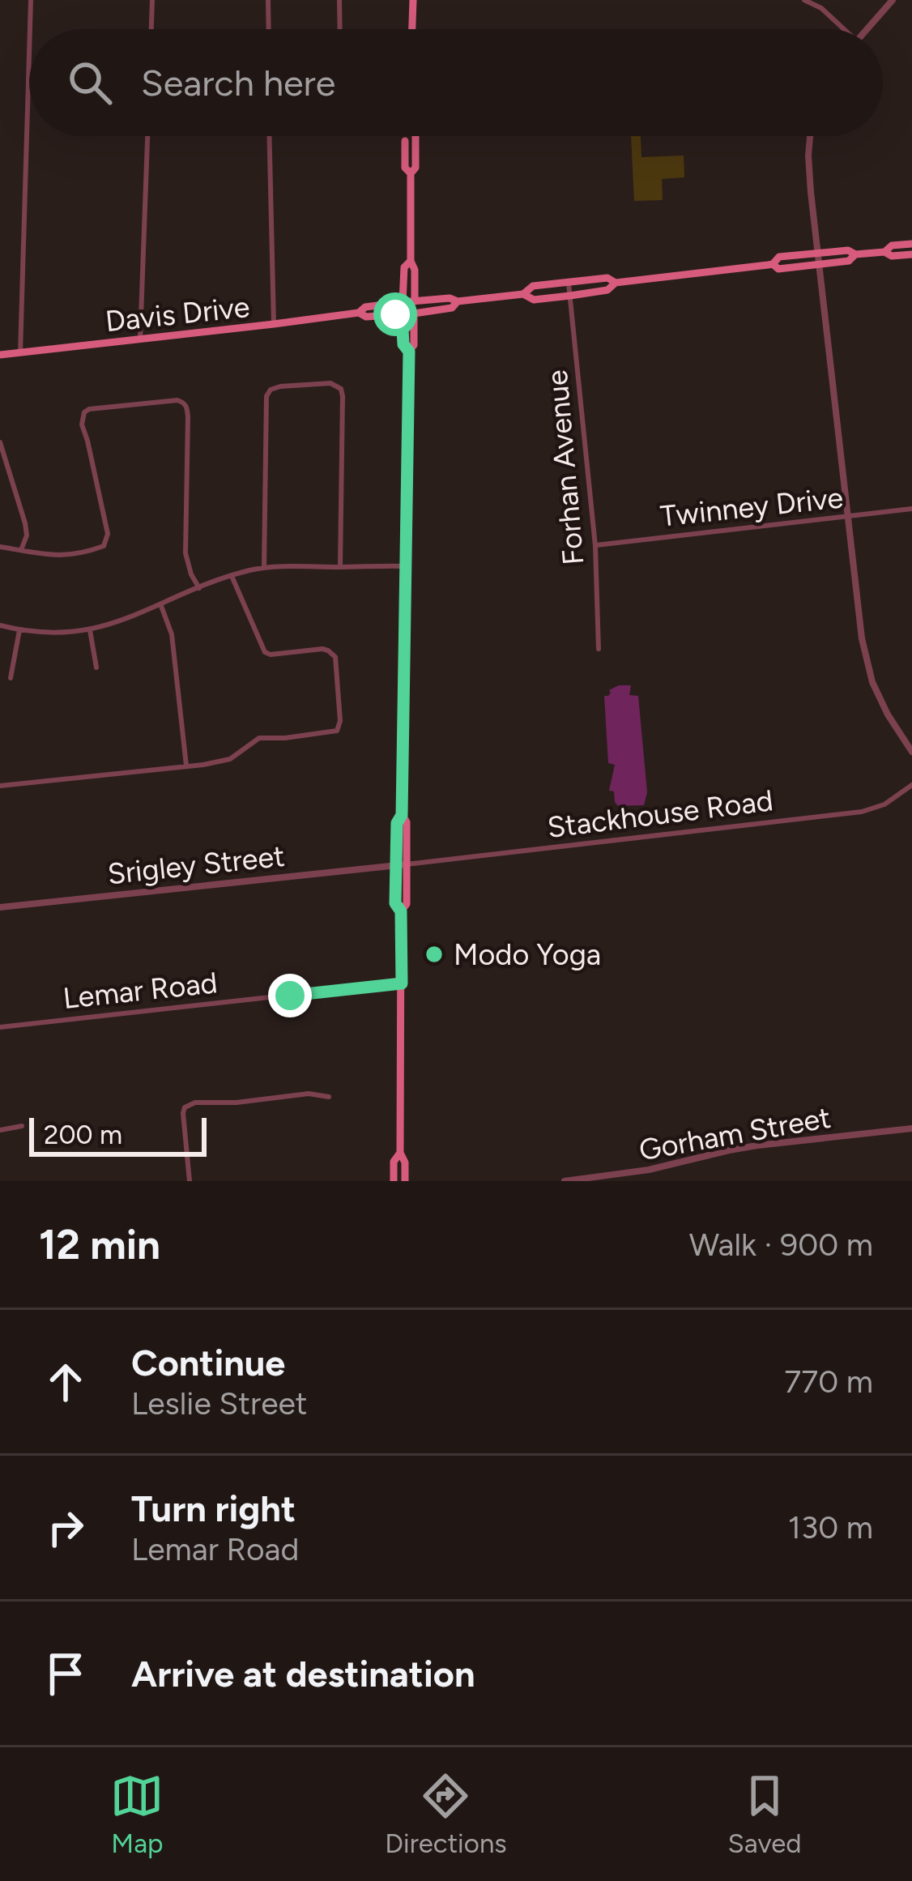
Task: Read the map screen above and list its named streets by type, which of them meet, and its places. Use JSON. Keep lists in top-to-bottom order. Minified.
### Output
{"streets":{"main road":["Davis Drive"],"street":["Forhan Avenue","Twinney Drive","Stackhouse Road","Srigley Street","Lemar Road","Gorham Street"]},"crossings":[["Davis Drive","Forhan Avenue"],["Forhan Avenue","Twinney Drive"],["Stackhouse Road","Srigley Street"]],"places":["Modo Yoga"],"scale_bar":"200 m","page":{"search":"Search here","scale":"200 m","heading":["12 min","Walk · 900 m"],"list":[["Continue","Leslie Street","770 m"],["Turn right","Lemar Road","130 m"],"Arrive at destination"],"nav":["Map","Directions","Saved"]}}
